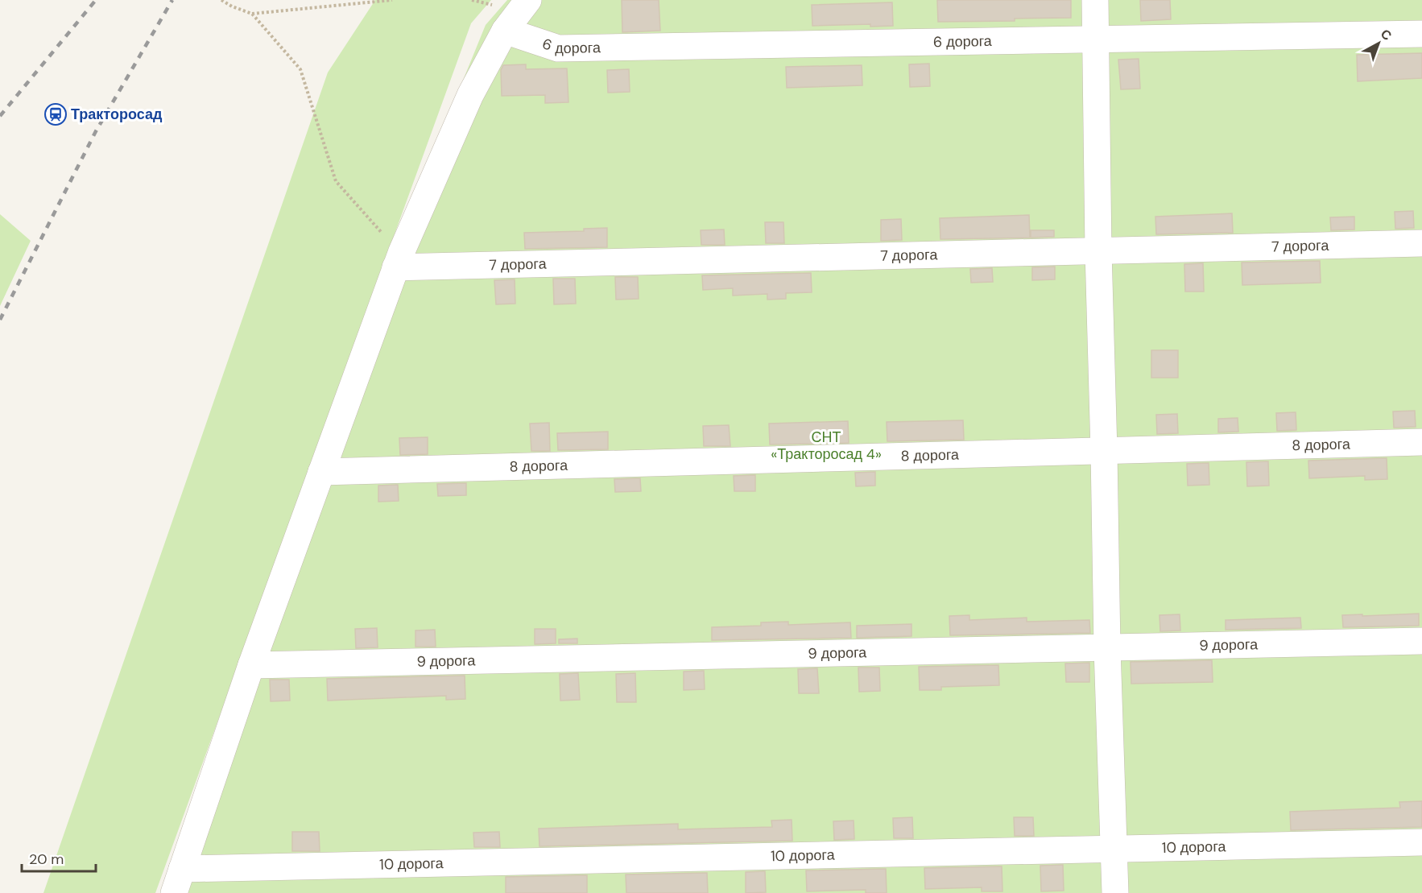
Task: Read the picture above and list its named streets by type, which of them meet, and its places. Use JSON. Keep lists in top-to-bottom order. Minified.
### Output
{"streets":{"street":["6 дорога","7 дорога","8 дорога","9 дорога","10 дорога"]},"parks":["СНТ «Тракторосад 4»"],"places":{"station":["Тракторосад"]},"scale_bar":"20 m","north":"top right"}
